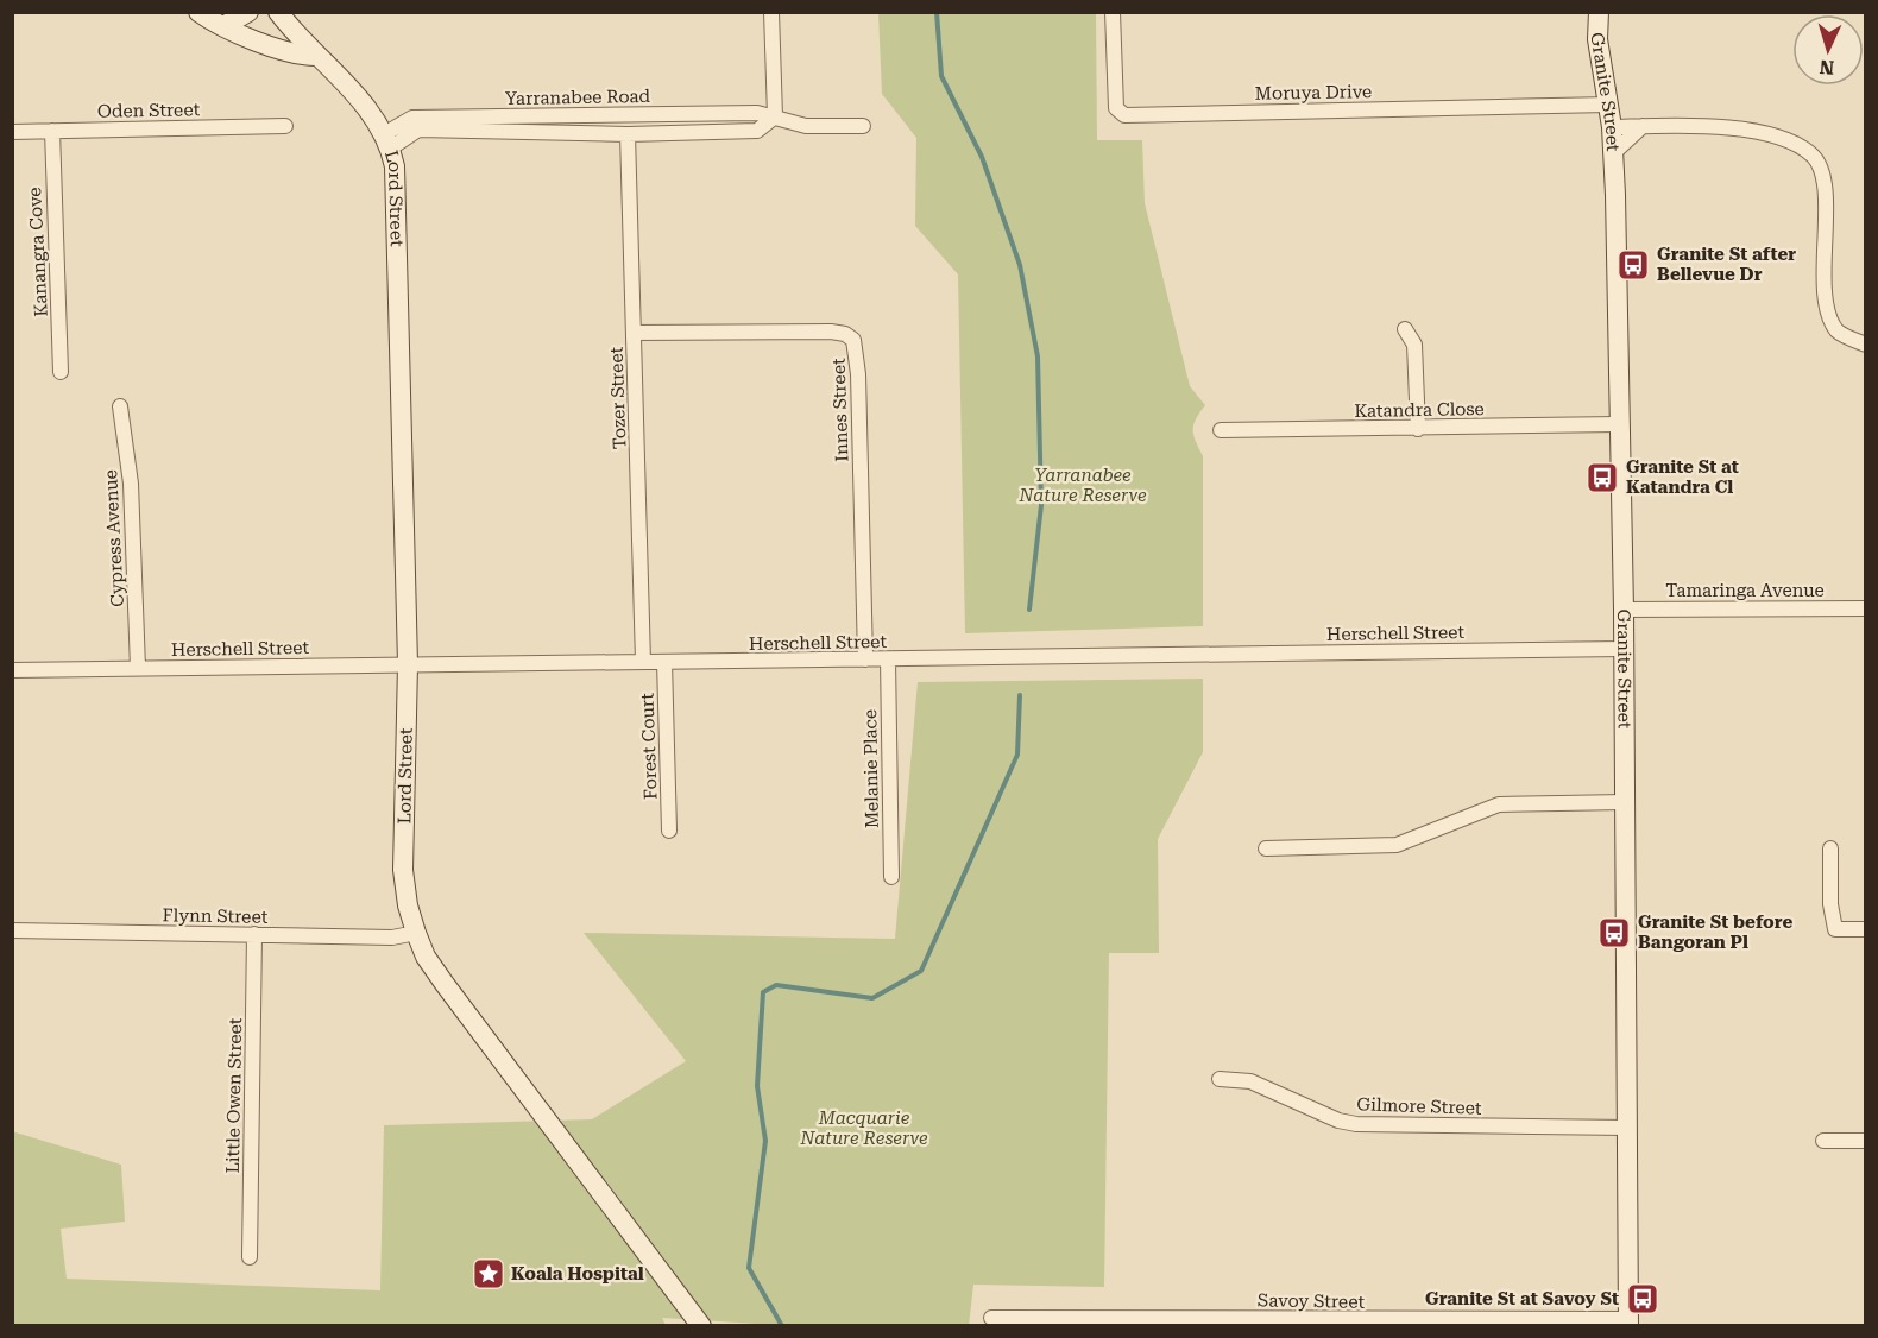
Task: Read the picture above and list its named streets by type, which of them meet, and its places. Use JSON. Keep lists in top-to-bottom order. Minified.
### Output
{"streets":{"street":["Granite Street","Moruya Drive","Yarranabee Road","Oden Street","Lord Street","Kanangra Cove","Tozer Street","Innes Street","Katandra Close","Cypress Avenue","Tamaringa Avenue","Herschell Street","Forest Court","Melanie Place","Flynn Street","Little Owen Street","Gilmore Street","Savoy Street"]},"crossings":[["Granite Street","Moruya Drive"],["Granite Street","Katandra Close"],["Granite Street","Tamaringa Avenue"],["Granite Street","Herschell Street"],["Granite Street","Gilmore Street"],["Granite Street","Savoy Street"],["Yarranabee Road","Lord Street"],["Yarranabee Road","Tozer Street"],["Oden Street","Kanangra Cove"],["Lord Street","Herschell Street"],["Lord Street","Flynn Street"],["Tozer Street","Innes Street"],["Tozer Street","Herschell Street"],["Innes Street","Herschell Street"],["Cypress Avenue","Herschell Street"],["Herschell Street","Forest Court"],["Herschell Street","Melanie Place"],["Flynn Street","Little Owen Street"]],"parks":["Yarranabee Nature Reserve","Macquarie Nature Reserve"],"places":{"bus stop":["Granite St after Bellevue Dr","Granite St at Katandra Cl","Granite St before Bangoran Pl","Granite St at Savoy St"],"place":["Koala Hospital"]},"north":"bottom"}
